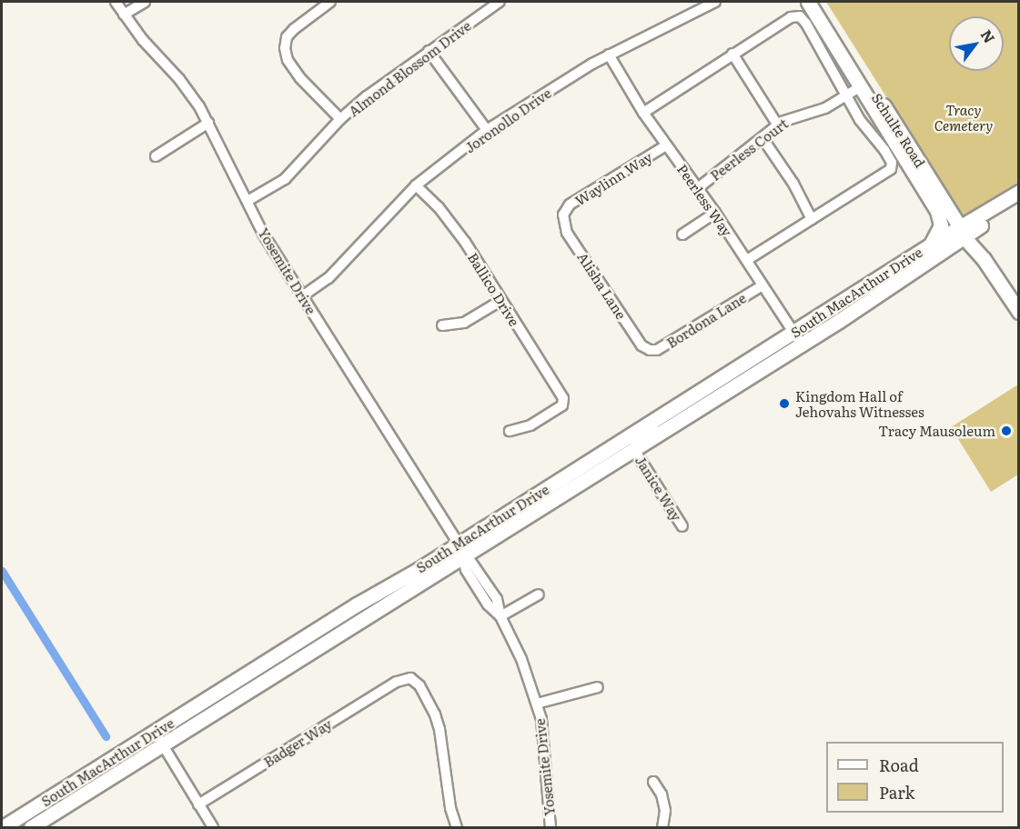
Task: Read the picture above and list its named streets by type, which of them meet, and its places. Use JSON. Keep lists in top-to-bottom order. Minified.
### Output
{"streets":{"main road":["Schulte Road","South MacArthur Drive"],"street":["Almond Blossom Drive","Joronollo Drive","Peerless Court","Waylinn Way","Peerless Way","Yosemite Drive","Alisha Lane","Ballico Drive","Bordona Lane","Janice Way","Badger Way"]},"crossings":[["Almond Blossom Drive","Yosemite Drive"],["Joronollo Drive","Peerless Way"],["Joronollo Drive","Yosemite Drive"],["Joronollo Drive","Ballico Drive"],["Schulte Road","South MacArthur Drive"],["Peerless Court","Peerless Way"],["Waylinn Way","Peerless Way"],["Waylinn Way","Alisha Lane"],["Peerless Way","South MacArthur Drive"],["Peerless Way","Bordona Lane"],["Yosemite Drive","South MacArthur Drive"],["Alisha Lane","Bordona Lane"],["South MacArthur Drive","Janice Way"]],"parks":["Tracy Cemetery"],"places":["Kingdom Hall of Jehovahs Witnesses","Tracy Mausoleum"],"legend":["Road","Park"],"north":"top right"}
